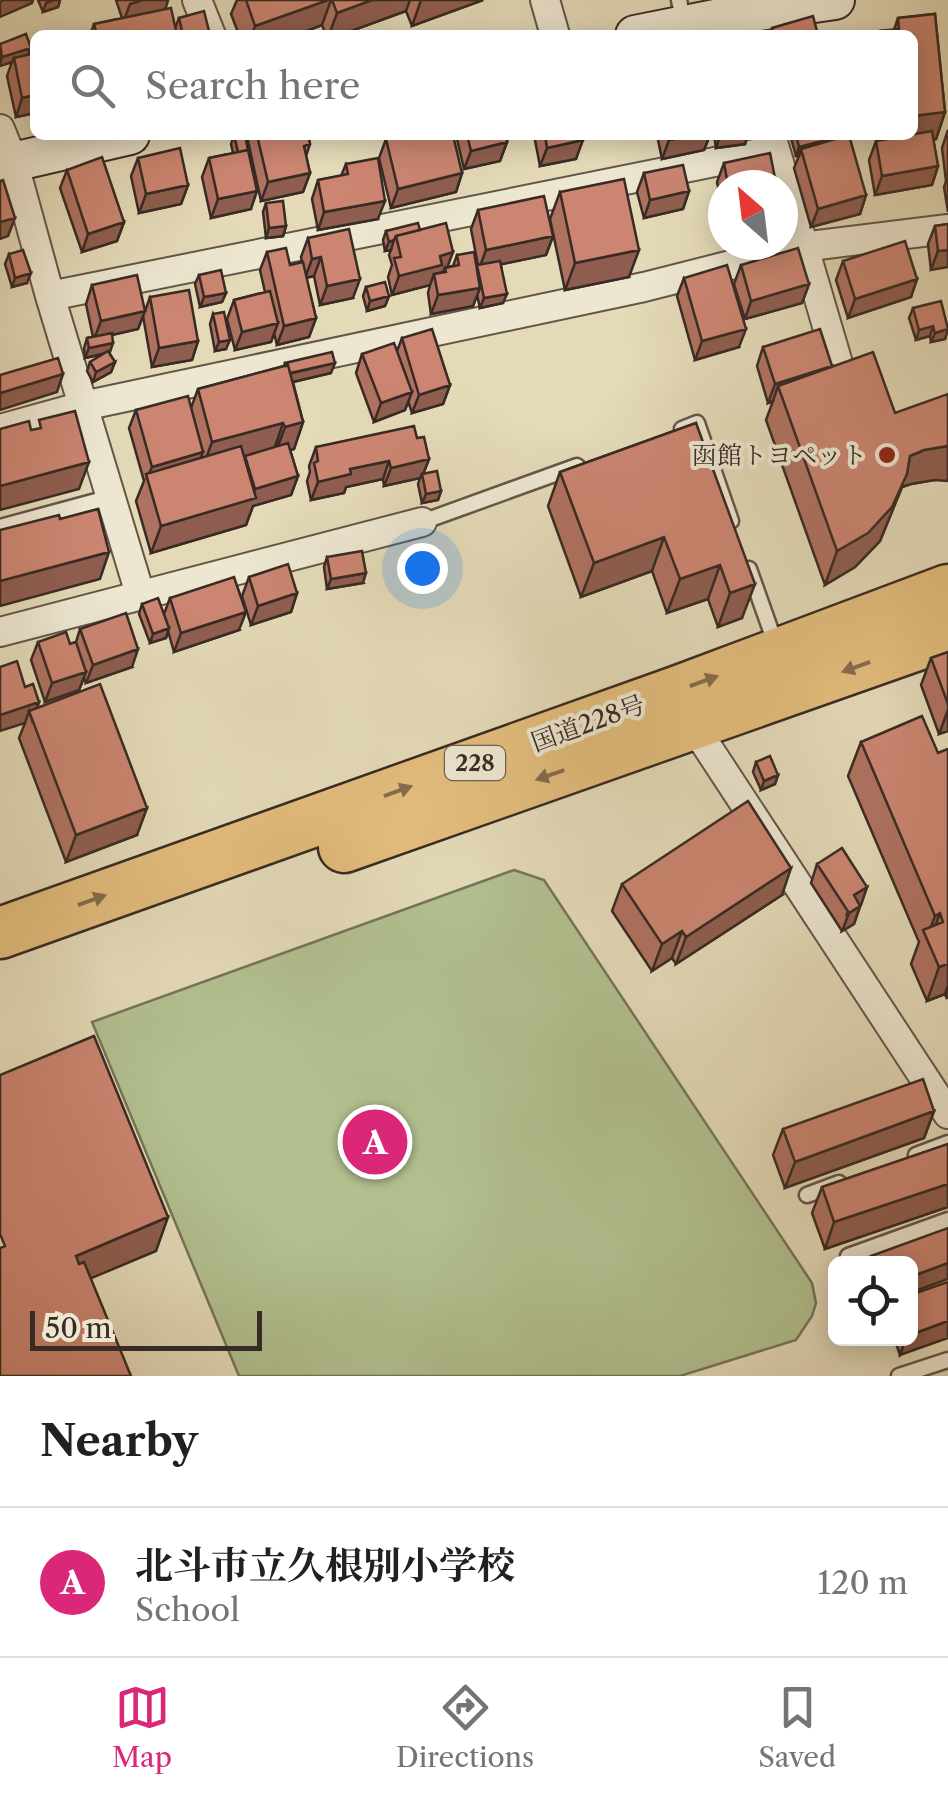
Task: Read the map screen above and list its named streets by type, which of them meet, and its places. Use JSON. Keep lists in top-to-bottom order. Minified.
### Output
{"streets":{"highway":["国道228号","228"]},"places":["函館トヨペット"],"scale_bar":"50 m","north":"top left","page":{"search":"Search here","pins":"A","scale":"50 m","heading":"Nearby","list":[{"mark":"A","name":"北斗市立久根別小学校","note":"School","value":"120 m"}],"nav":["Map","Directions","Saved"]}}
